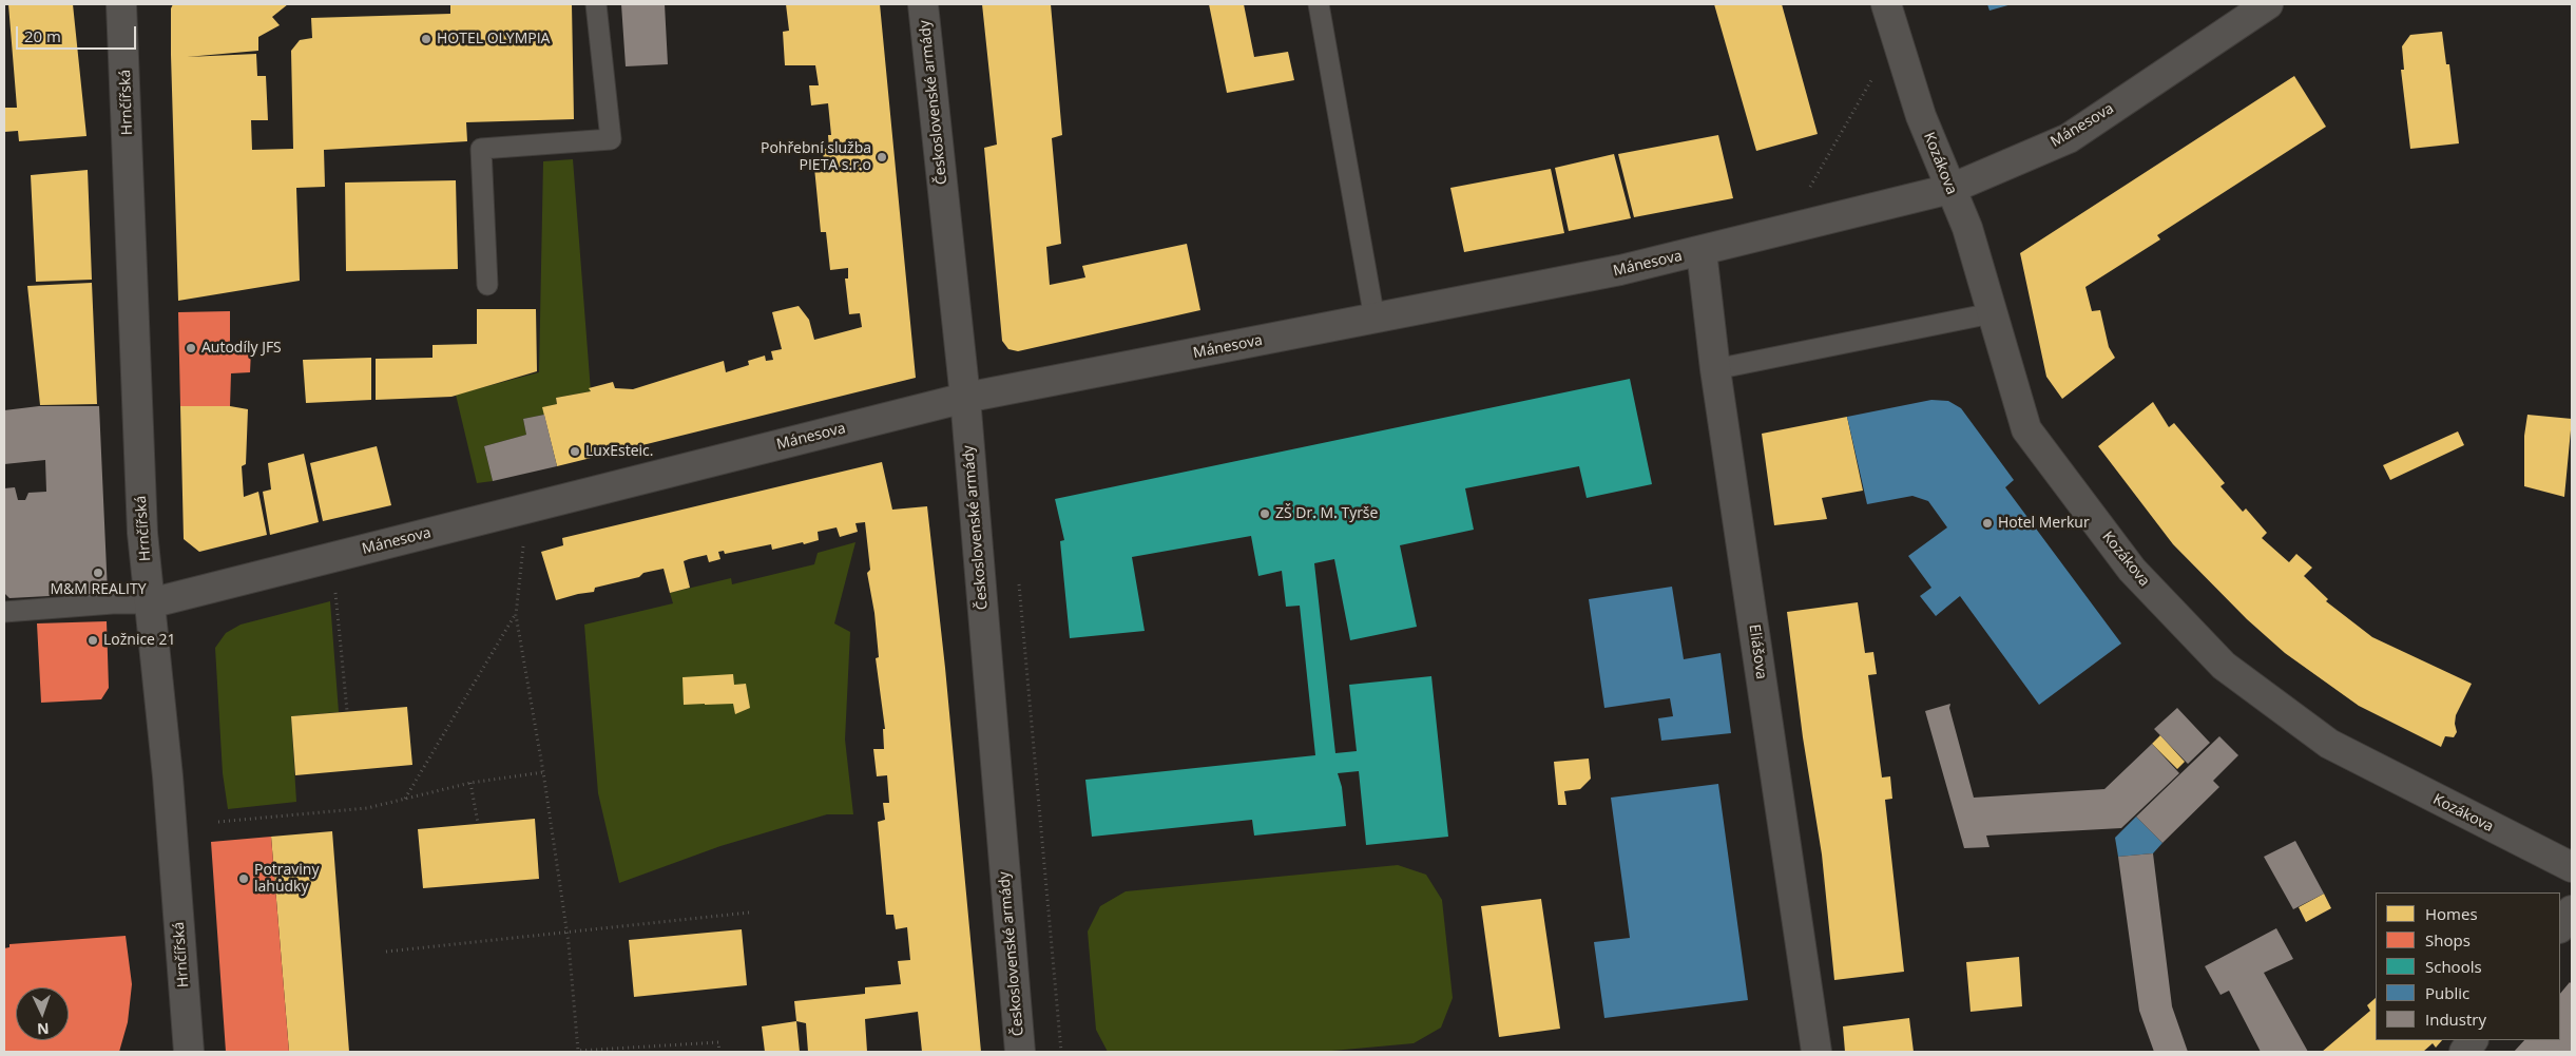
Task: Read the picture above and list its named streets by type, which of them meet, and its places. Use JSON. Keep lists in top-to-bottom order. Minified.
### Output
{"streets":{"street":["Hrnčířská","Československé armády","Mánesova","Kozákova","Eliášova"]},"crossings":[["Hrnčířská","Mánesova"],["Československé armády","Mánesova"],["Mánesova","Kozákova"],["Mánesova","Eliášova"]],"places":["HOTEL OLYMPIA","Pohřební služba PIETA s.r.o","Autodíly JFS","LuxEsteic.","ZŠ Dr. M. Tyrše","Hotel Merkur","M&M REALITY","Ložnice 21","Potraviny lahůdky"],"legend":["Homes","Shops","Schools","Public","Industry"],"scale_bar":"20 m","north":"bottom"}
